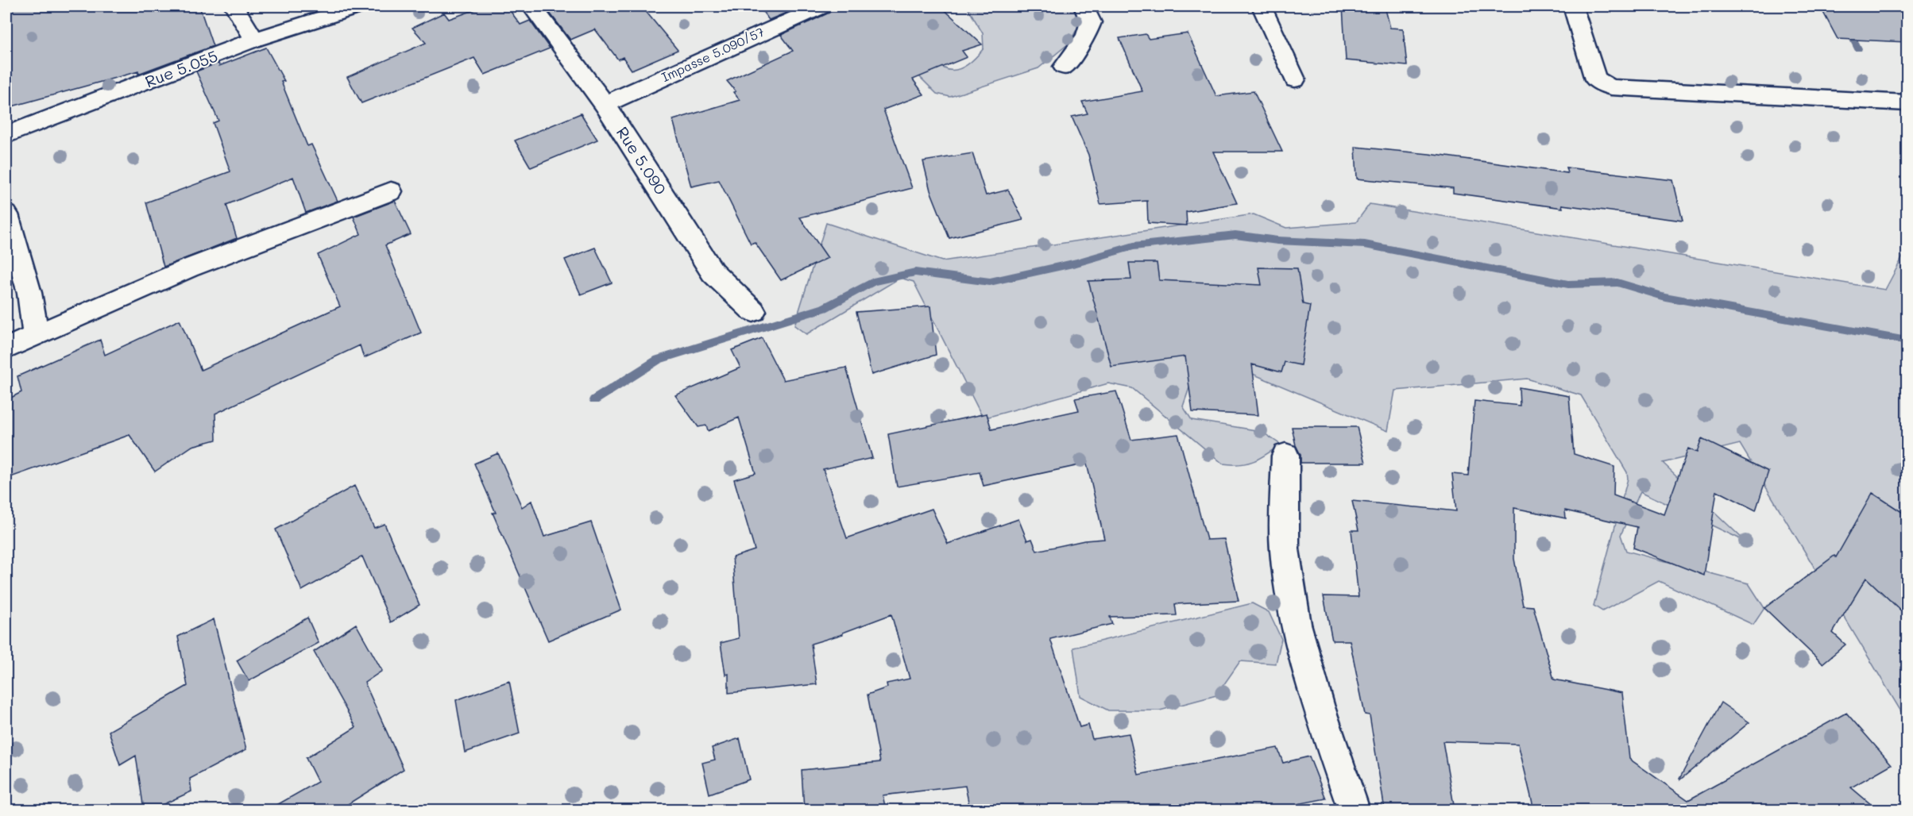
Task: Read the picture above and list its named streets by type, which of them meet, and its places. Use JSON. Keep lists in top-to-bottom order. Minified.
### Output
{"streets":{"street":["Impasse 5.090/57","Rue 5.055","Rue 5.090"]},"crossings":[["Impasse 5.090/57","Rue 5.090"]]}
